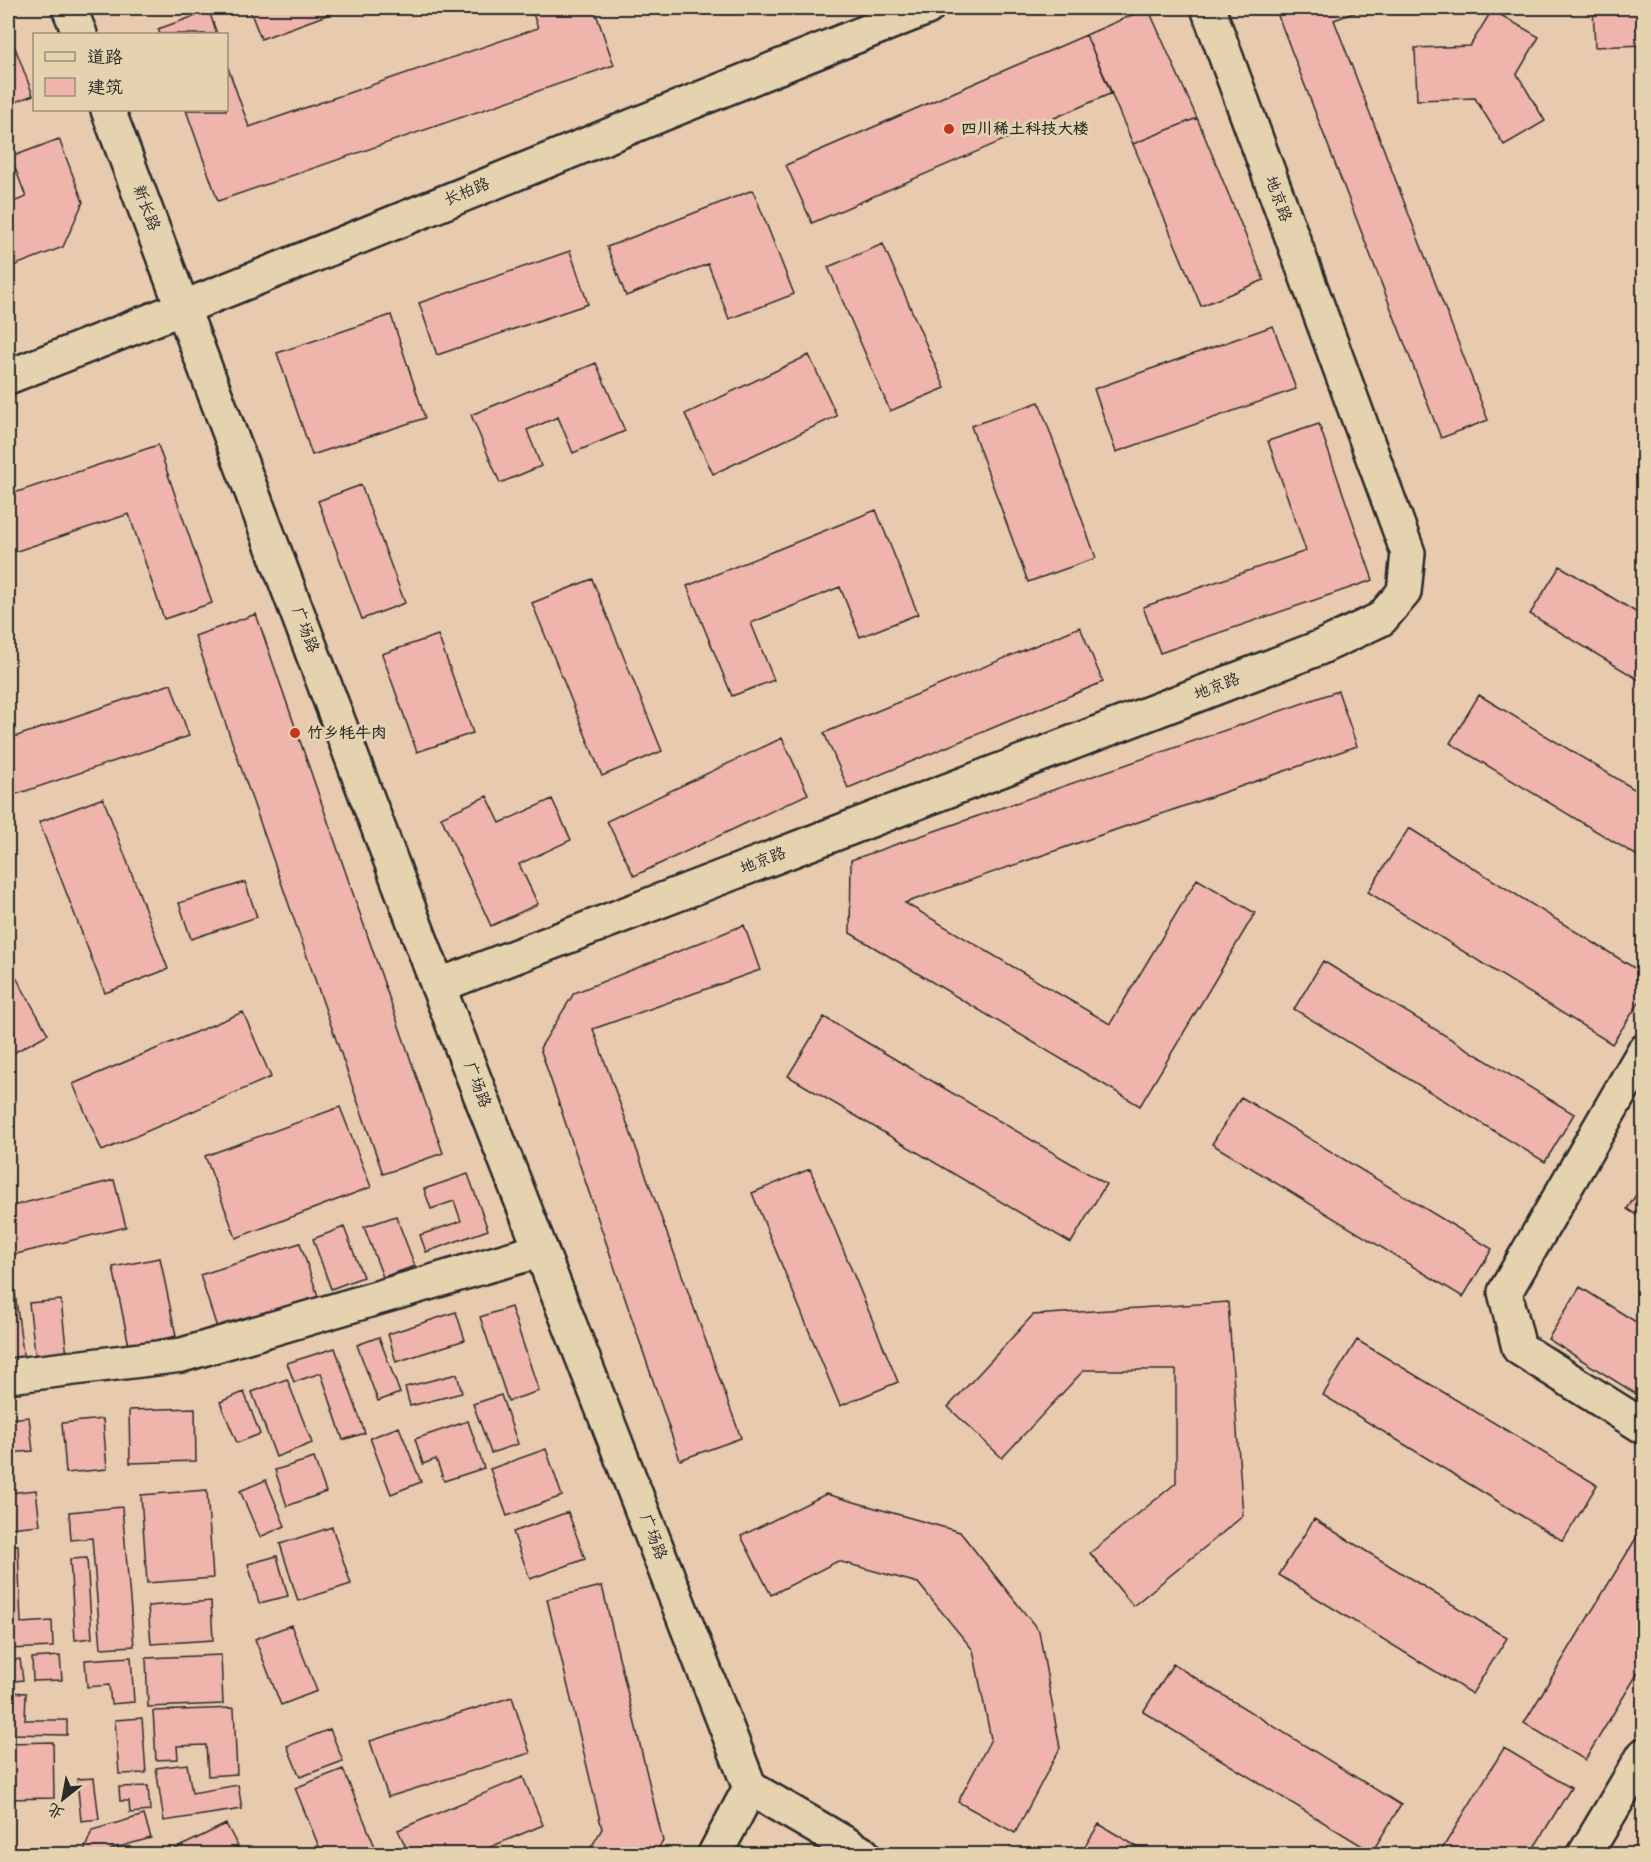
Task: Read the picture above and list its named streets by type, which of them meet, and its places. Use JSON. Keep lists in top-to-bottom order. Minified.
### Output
{"streets":{"street":["长柏路","地京路","新长路","广场路"]},"crossings":[["长柏路","新长路"],["长柏路","广场路"],["地京路","广场路"],["新长路","广场路"]],"places":["四川稀土科技大楼","竹乡牦牛肉"],"legend":["道路","建筑"],"north":"bottom left"}
